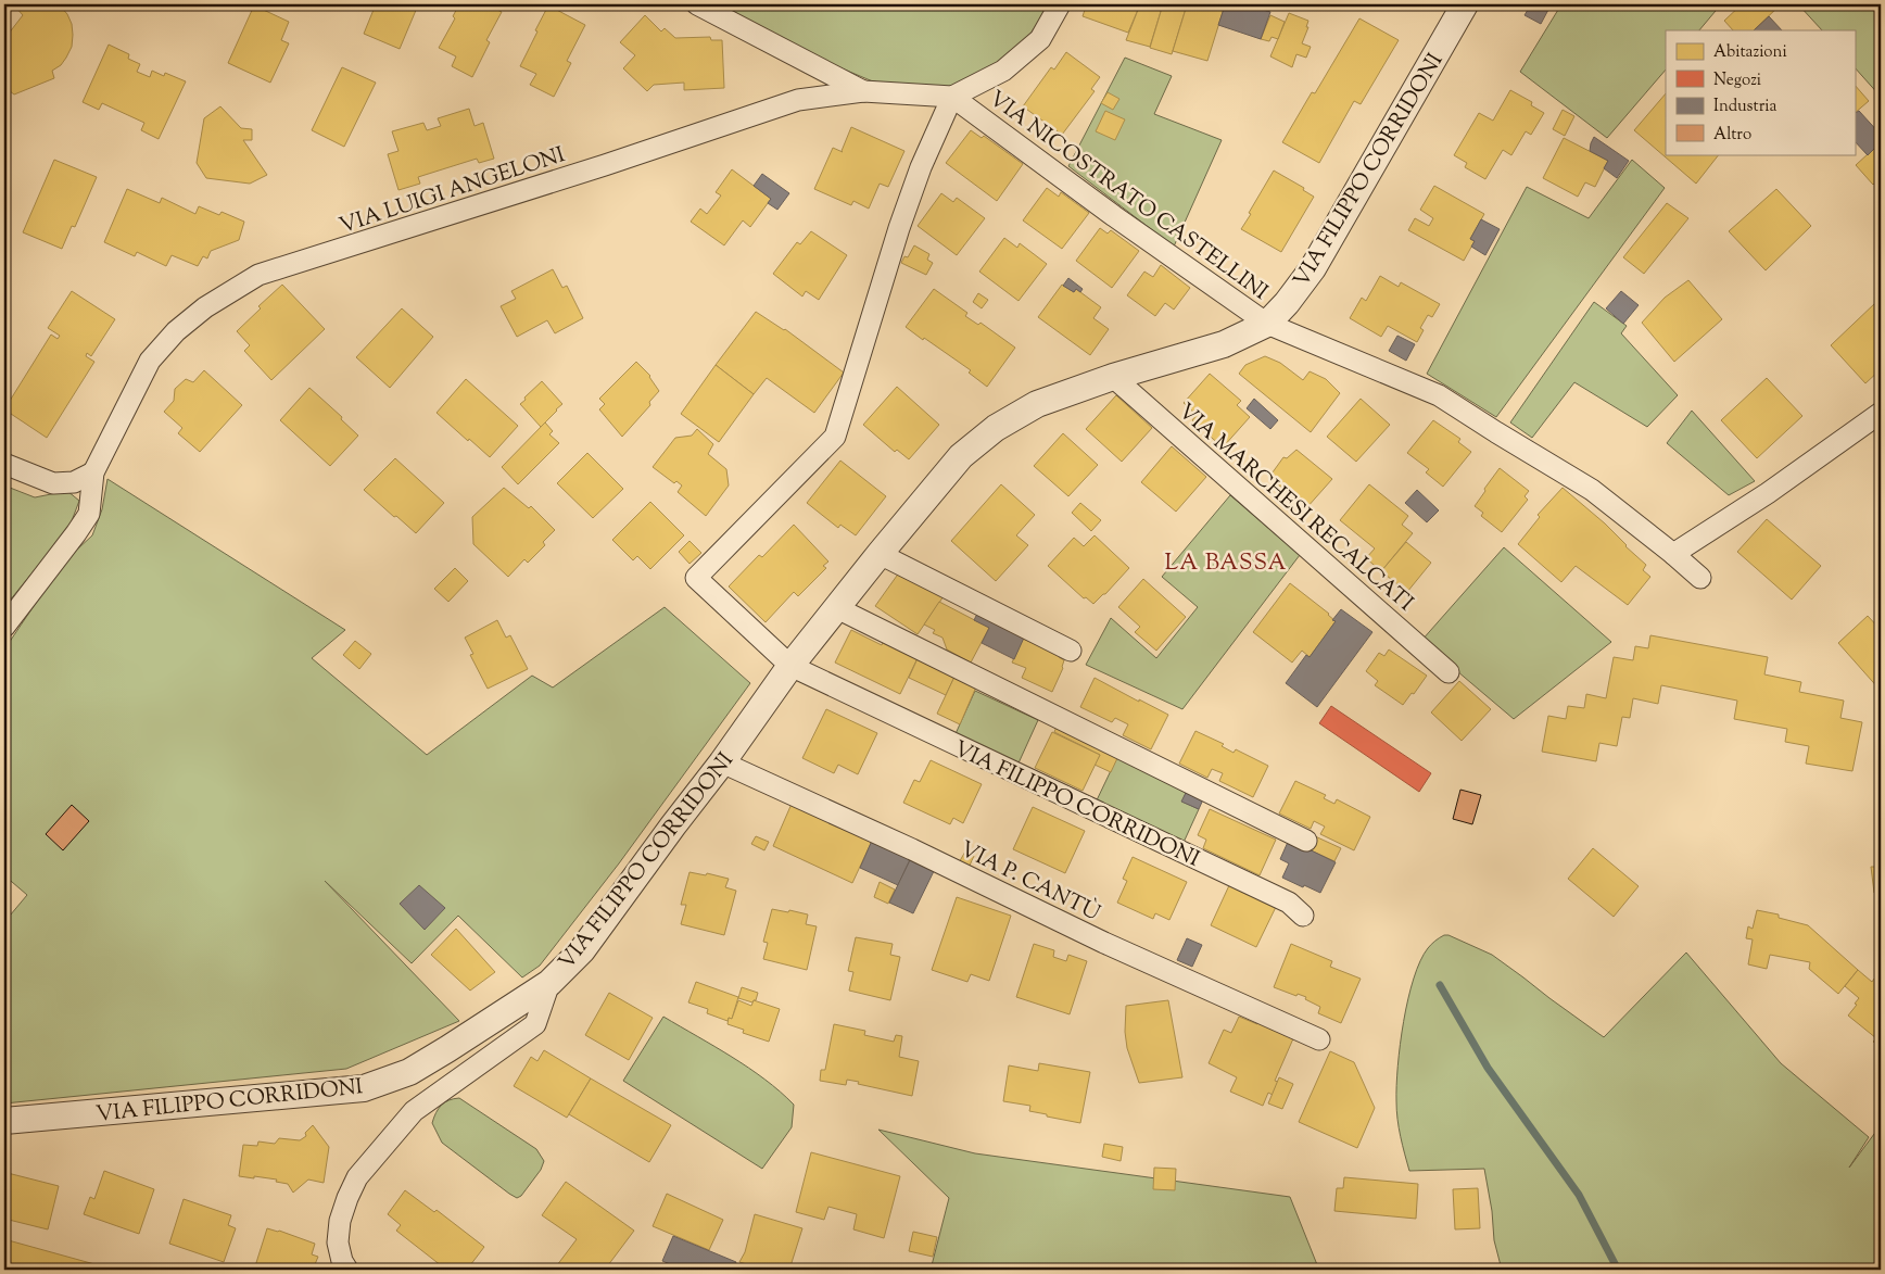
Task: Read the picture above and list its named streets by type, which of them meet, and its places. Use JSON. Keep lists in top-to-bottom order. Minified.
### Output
{"streets":{"street":["VIA FILIPPO CORRIDONI","VIA LUIGI ANGELONI","VIA NICOSTRATO CASTELLINI","VIA MARCHESI RECALCATI","VIA P. CANTÙ"]},"crossings":[["VIA FILIPPO CORRIDONI","VIA NICOSTRATO CASTELLINI"],["VIA FILIPPO CORRIDONI","VIA MARCHESI RECALCATI"],["VIA FILIPPO CORRIDONI","VIA P. CANTÙ"],["VIA LUIGI ANGELONI","VIA NICOSTRATO CASTELLINI"]],"districts":["LA BASSA"],"legend":["Abitazioni","Negozi","Industria","Altro"]}
